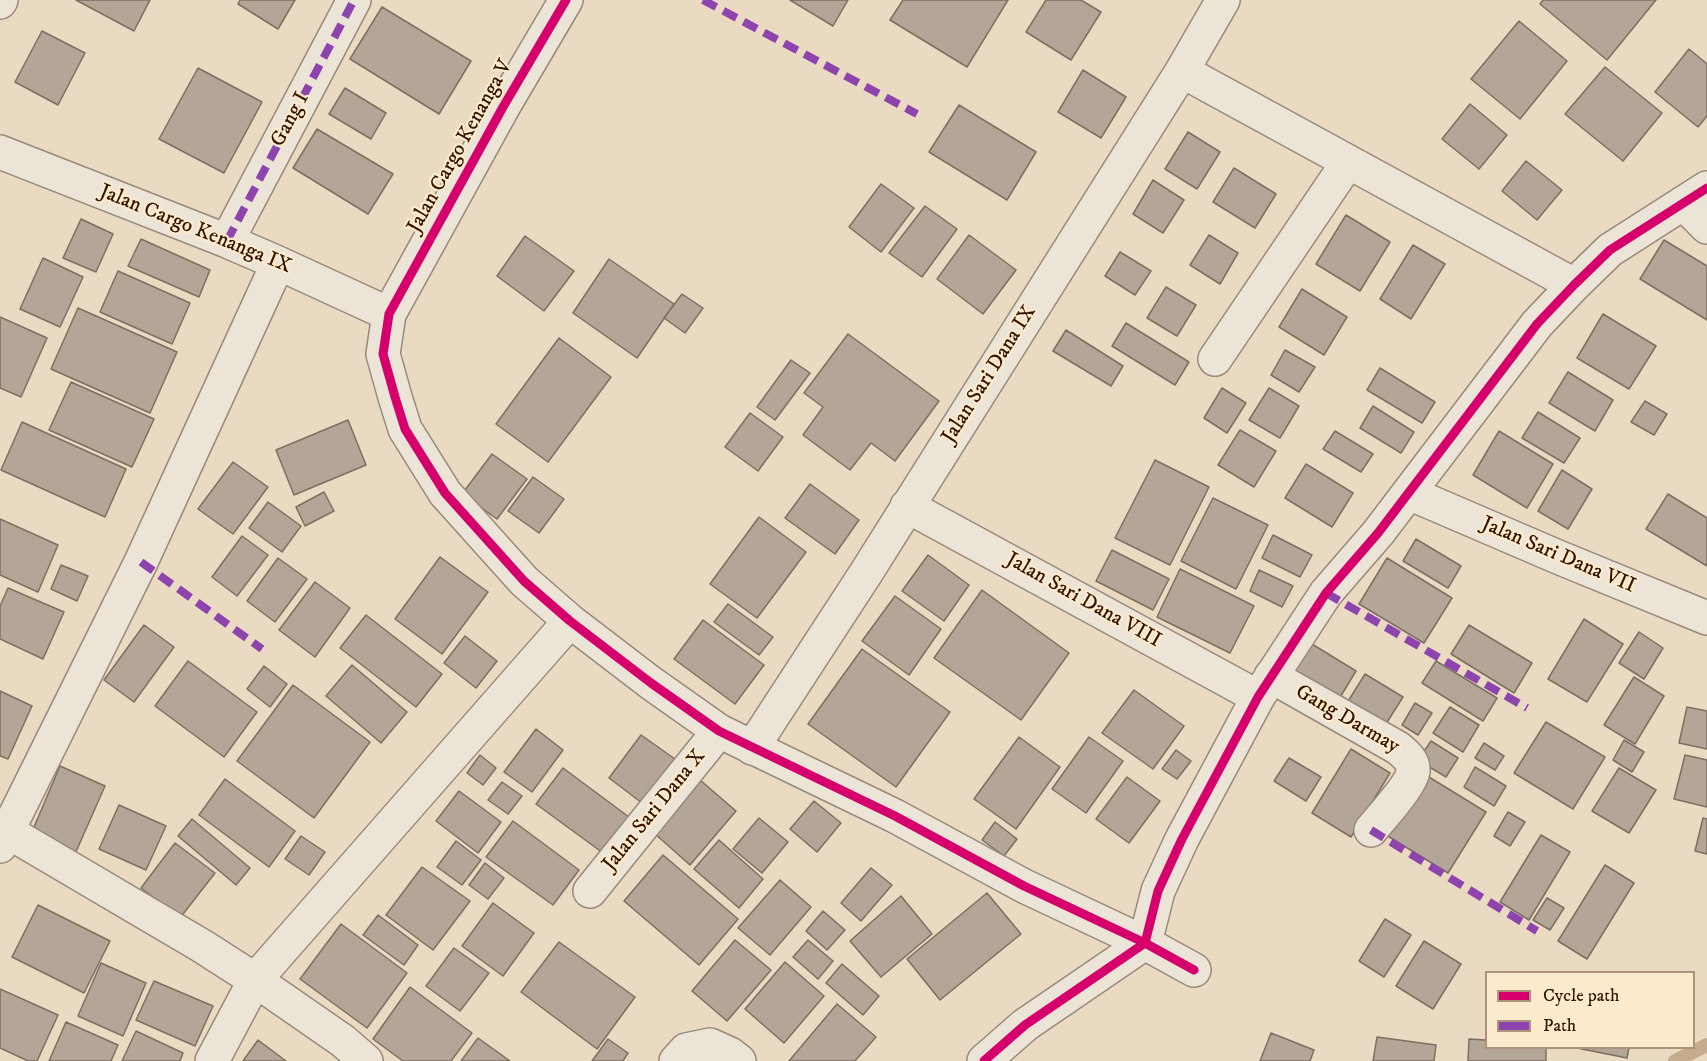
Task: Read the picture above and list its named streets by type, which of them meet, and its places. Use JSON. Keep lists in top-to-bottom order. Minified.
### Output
{"streets":{"street":["Gang I","Jalan Cargo Kenanga V","Jalan Cargo Kenanga IX","Jalan Sari Dana IX","Jalan Sari Dana VII","Jalan Sari Dana VIII","Gang Darmay","Jalan Sari Dana X"]},"crossings":[["Gang I","Jalan Cargo Kenanga IX"],["Jalan Cargo Kenanga V","Jalan Cargo Kenanga IX"],["Jalan Sari Dana IX","Jalan Sari Dana VIII"],["Jalan Sari Dana VIII","Gang Darmay"]],"legend":["Cycle path","Path"]}
